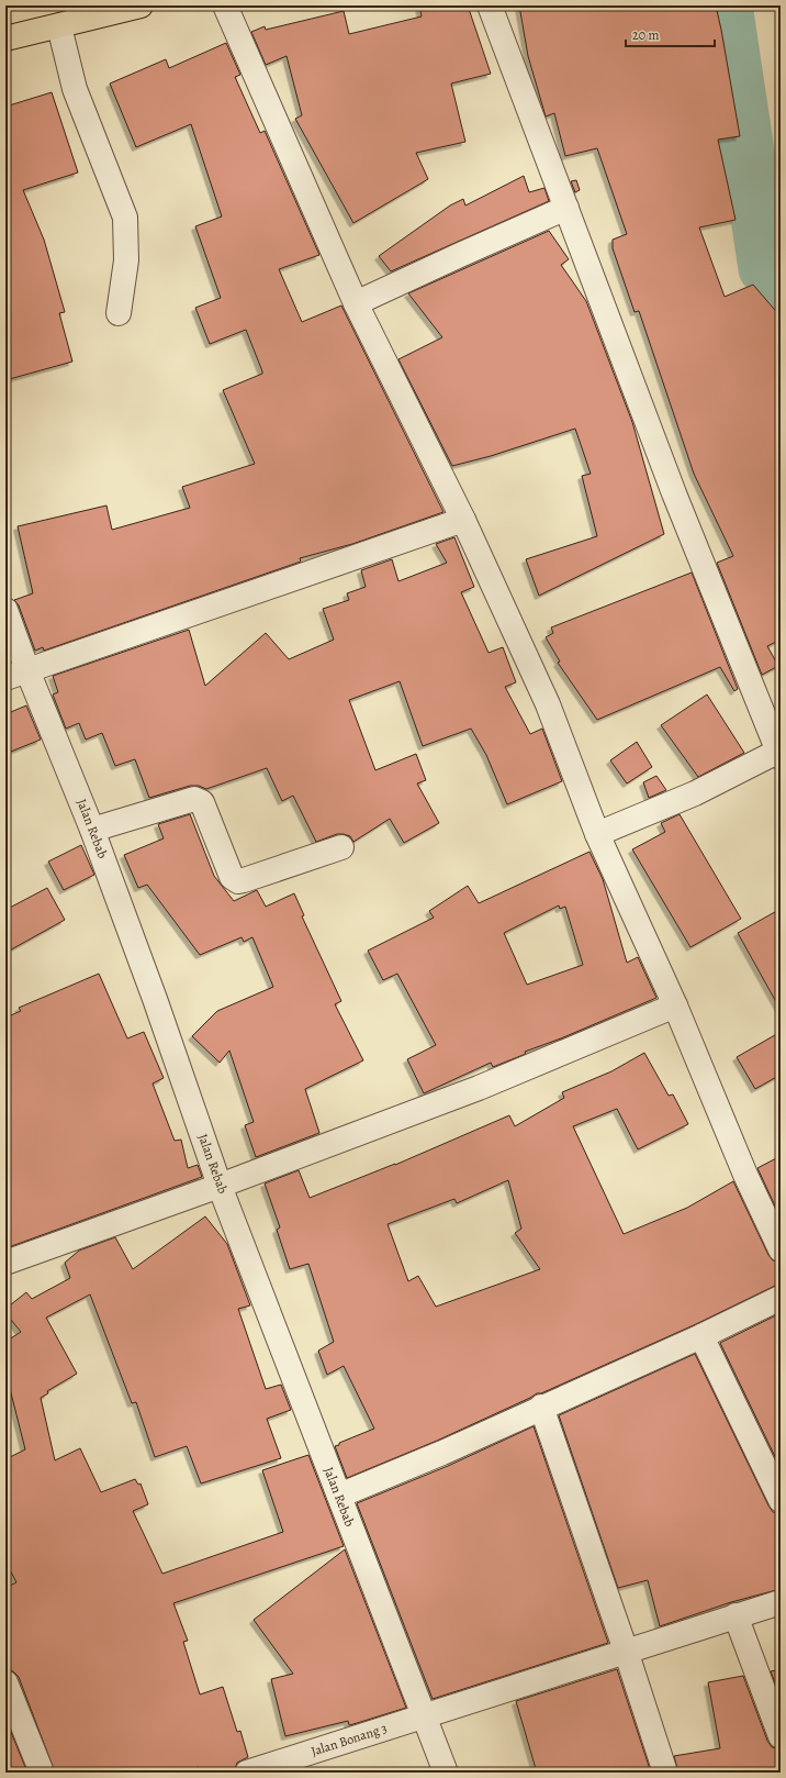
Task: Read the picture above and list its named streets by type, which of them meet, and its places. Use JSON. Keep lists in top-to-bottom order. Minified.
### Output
{"streets":{"street":["Jalan Rebab","Jalan Bonang 3"]},"crossings":[["Jalan Rebab","Jalan Bonang 3"]],"scale_bar":"20 m"}
